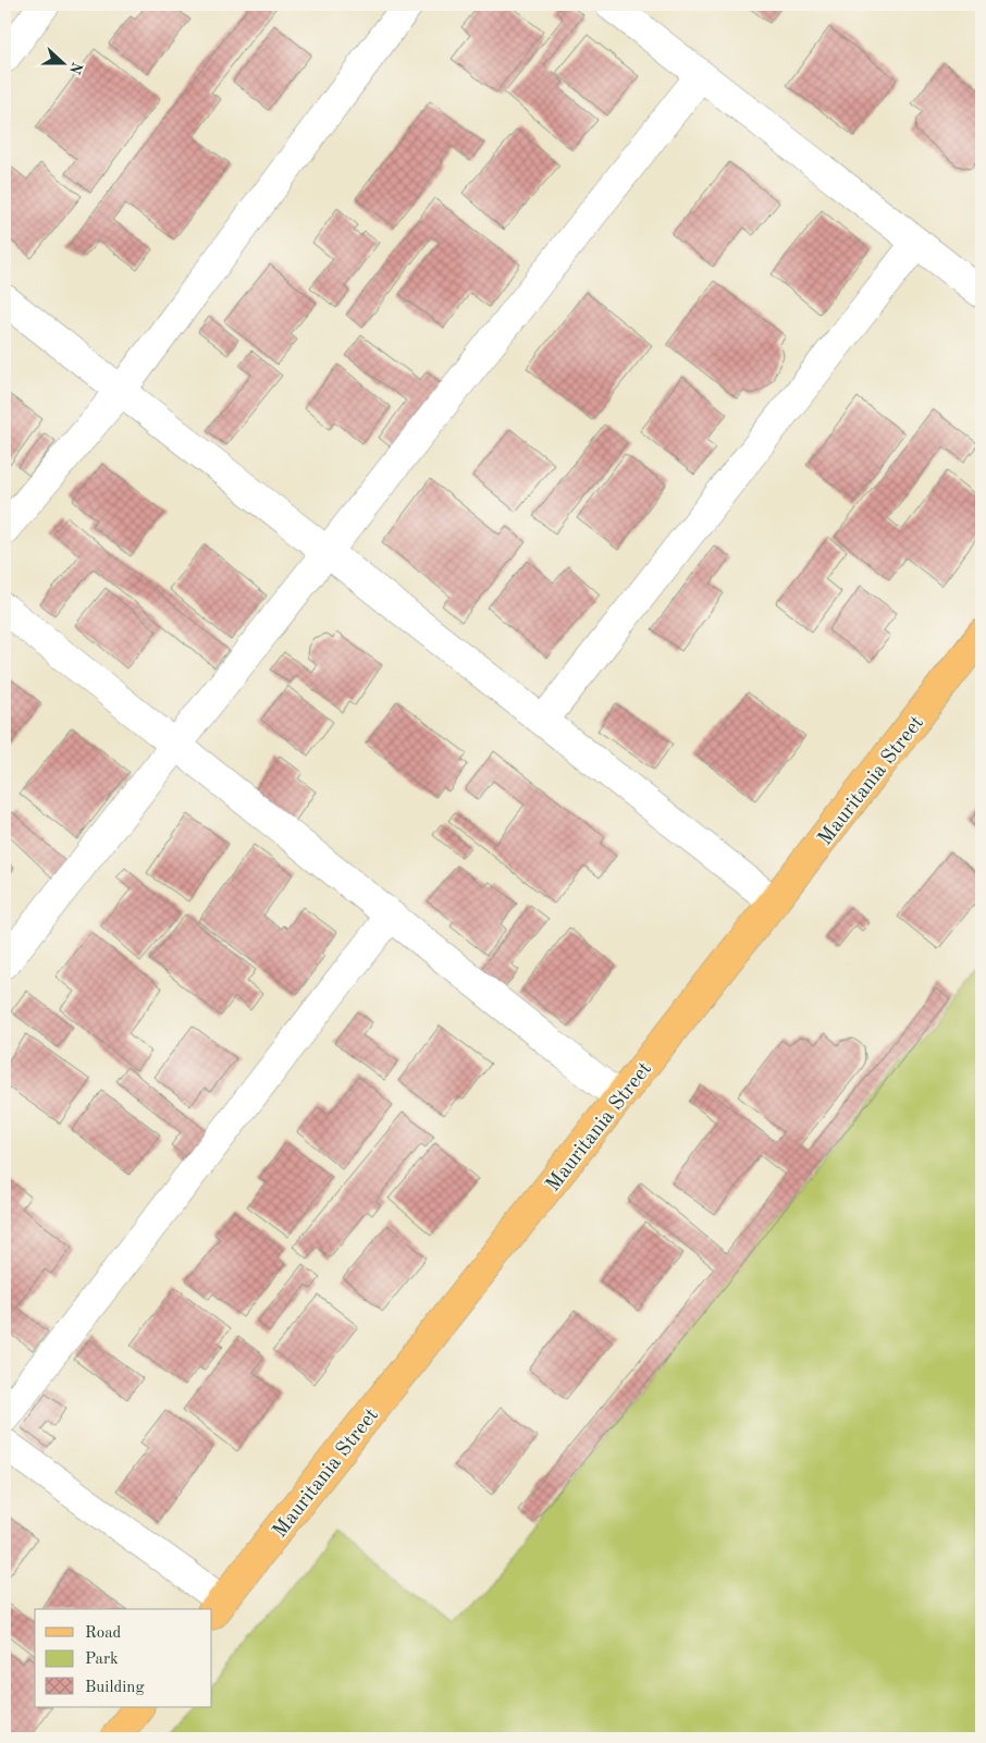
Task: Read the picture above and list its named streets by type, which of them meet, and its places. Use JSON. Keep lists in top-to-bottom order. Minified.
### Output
{"streets":{"main road":["Mauritania Street"]},"legend":["Road","Park","Building"],"north":"right"}
